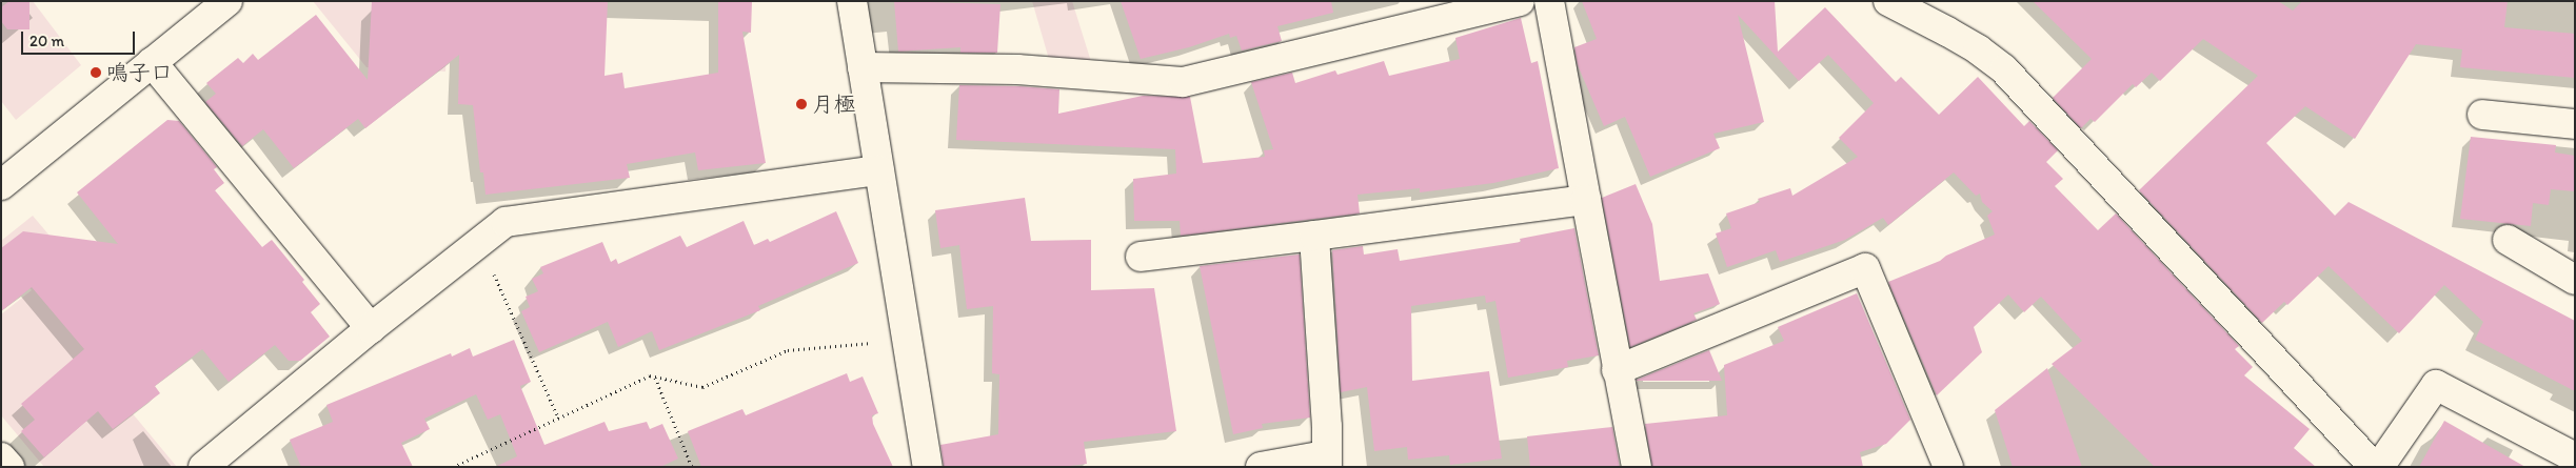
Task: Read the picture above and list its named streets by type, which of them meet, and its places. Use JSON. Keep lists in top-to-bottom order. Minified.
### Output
{"places":["鳴子口","月極"],"scale_bar":"20 m"}
